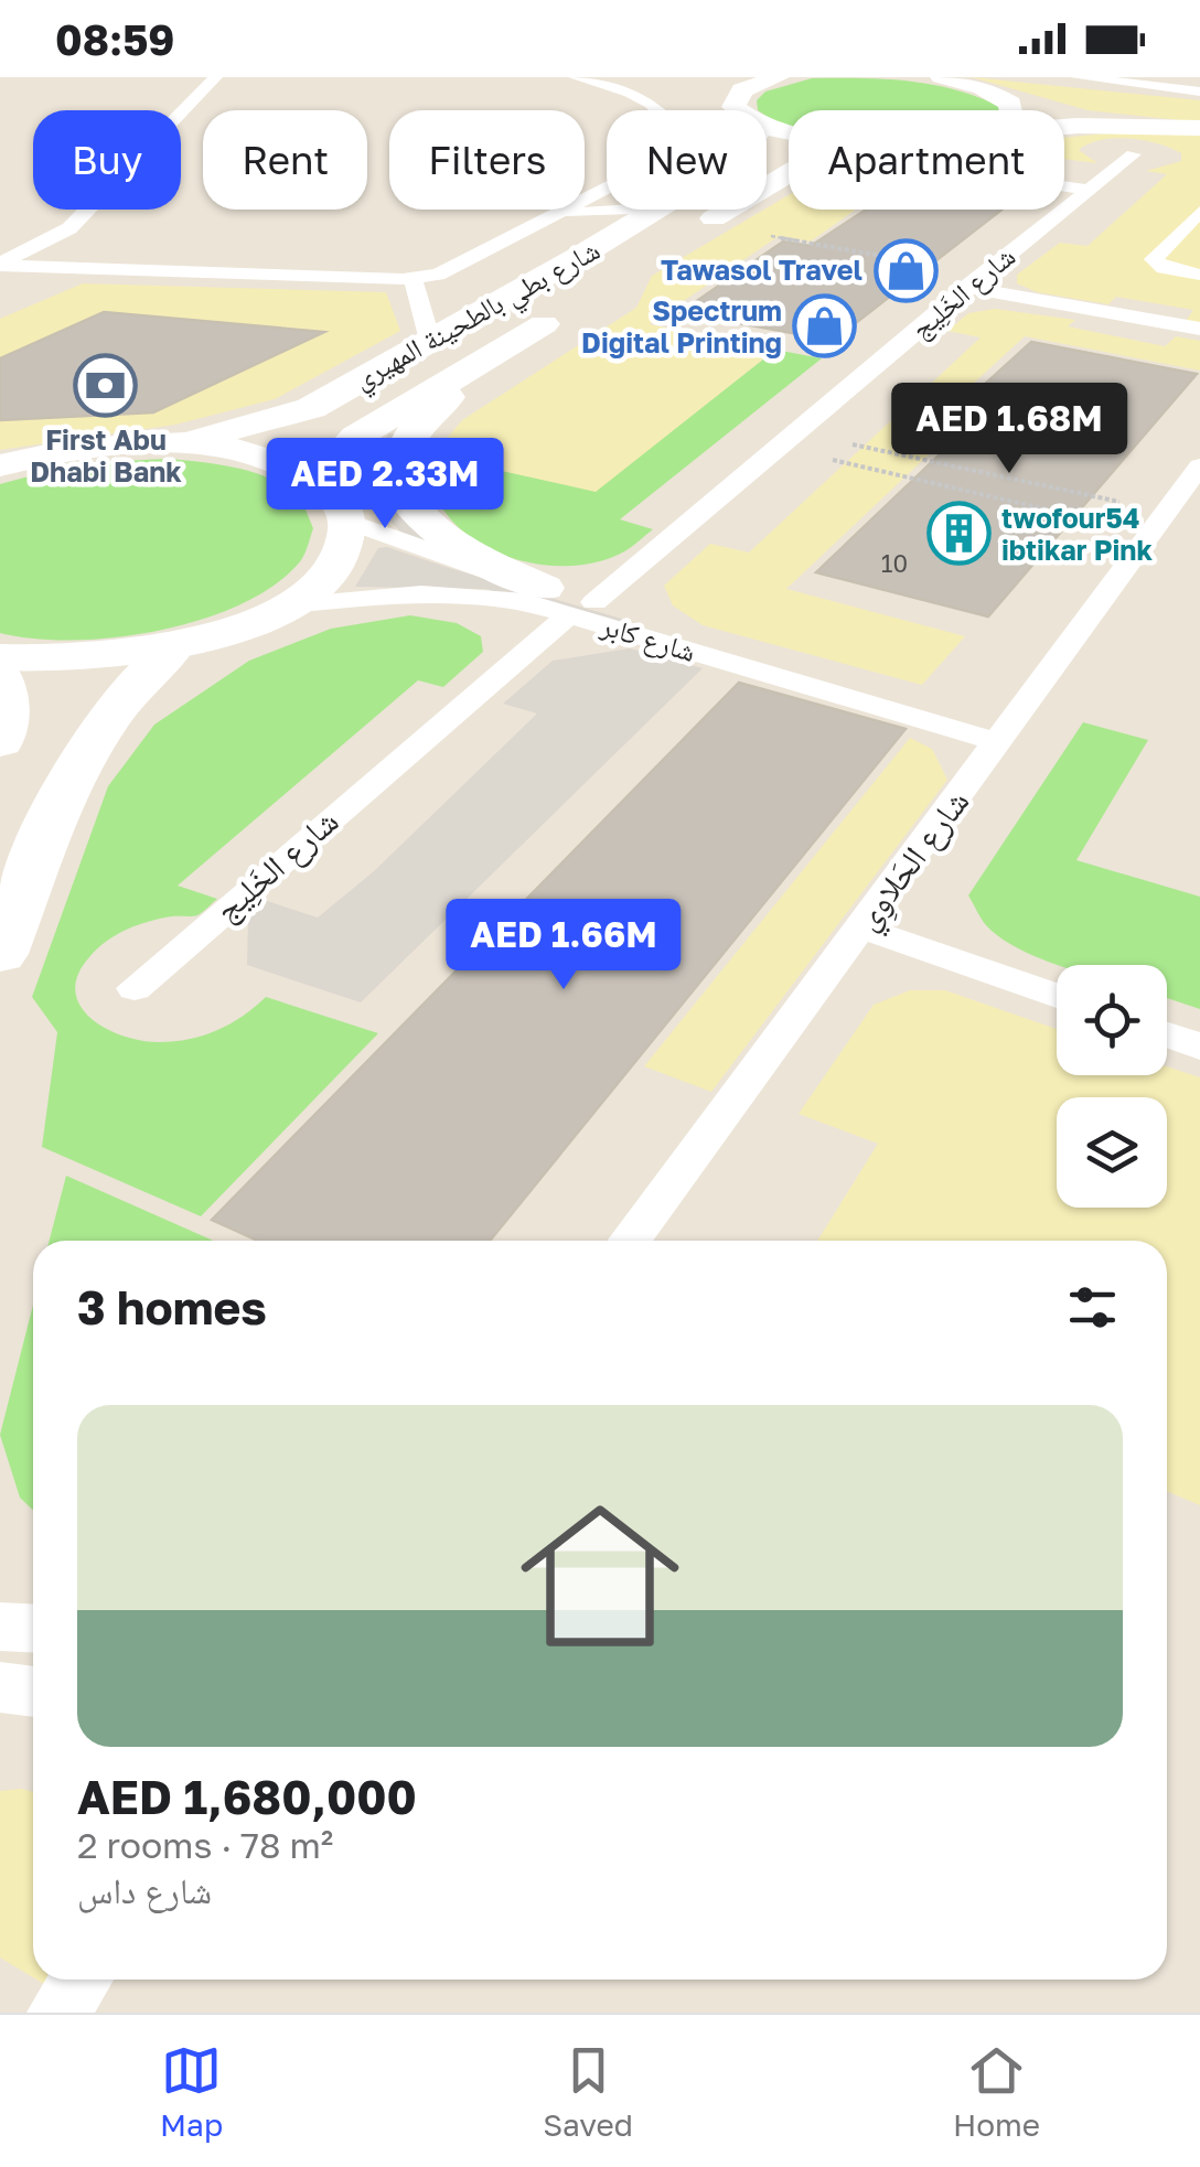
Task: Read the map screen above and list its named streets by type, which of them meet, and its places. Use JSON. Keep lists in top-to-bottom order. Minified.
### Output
{"streets":{"street":["شارع بطي بالطحينة المهيري"],"lane":["شارع الخَلِيج","شارع كابر","شارع الحَلاوِي"]},"crossings":[["شارع الخَلِيج","شارع كابر"],["شارع كابر","شارع الحَلاوِي"]],"places":{"shop":["Tawasol Travel","Spectrum Digital Printing"],"bank":["First Abu Dhabi Bank"],"building":["twofour54 ibtikar Pink"]},"house_numbers":["10"],"page":{"status":"08:59","chip":["Buy","Rent","Filters","New","Apartment"],"price":["AED 1.68M","AED 2.33M","AED 1.66M"],"heading":"3 homes","list":[{"name":"AED 1,680,000","note":"2 rooms · 78 m² · شارع داس"}],"tabs":["Map","Saved","Home"]}}
